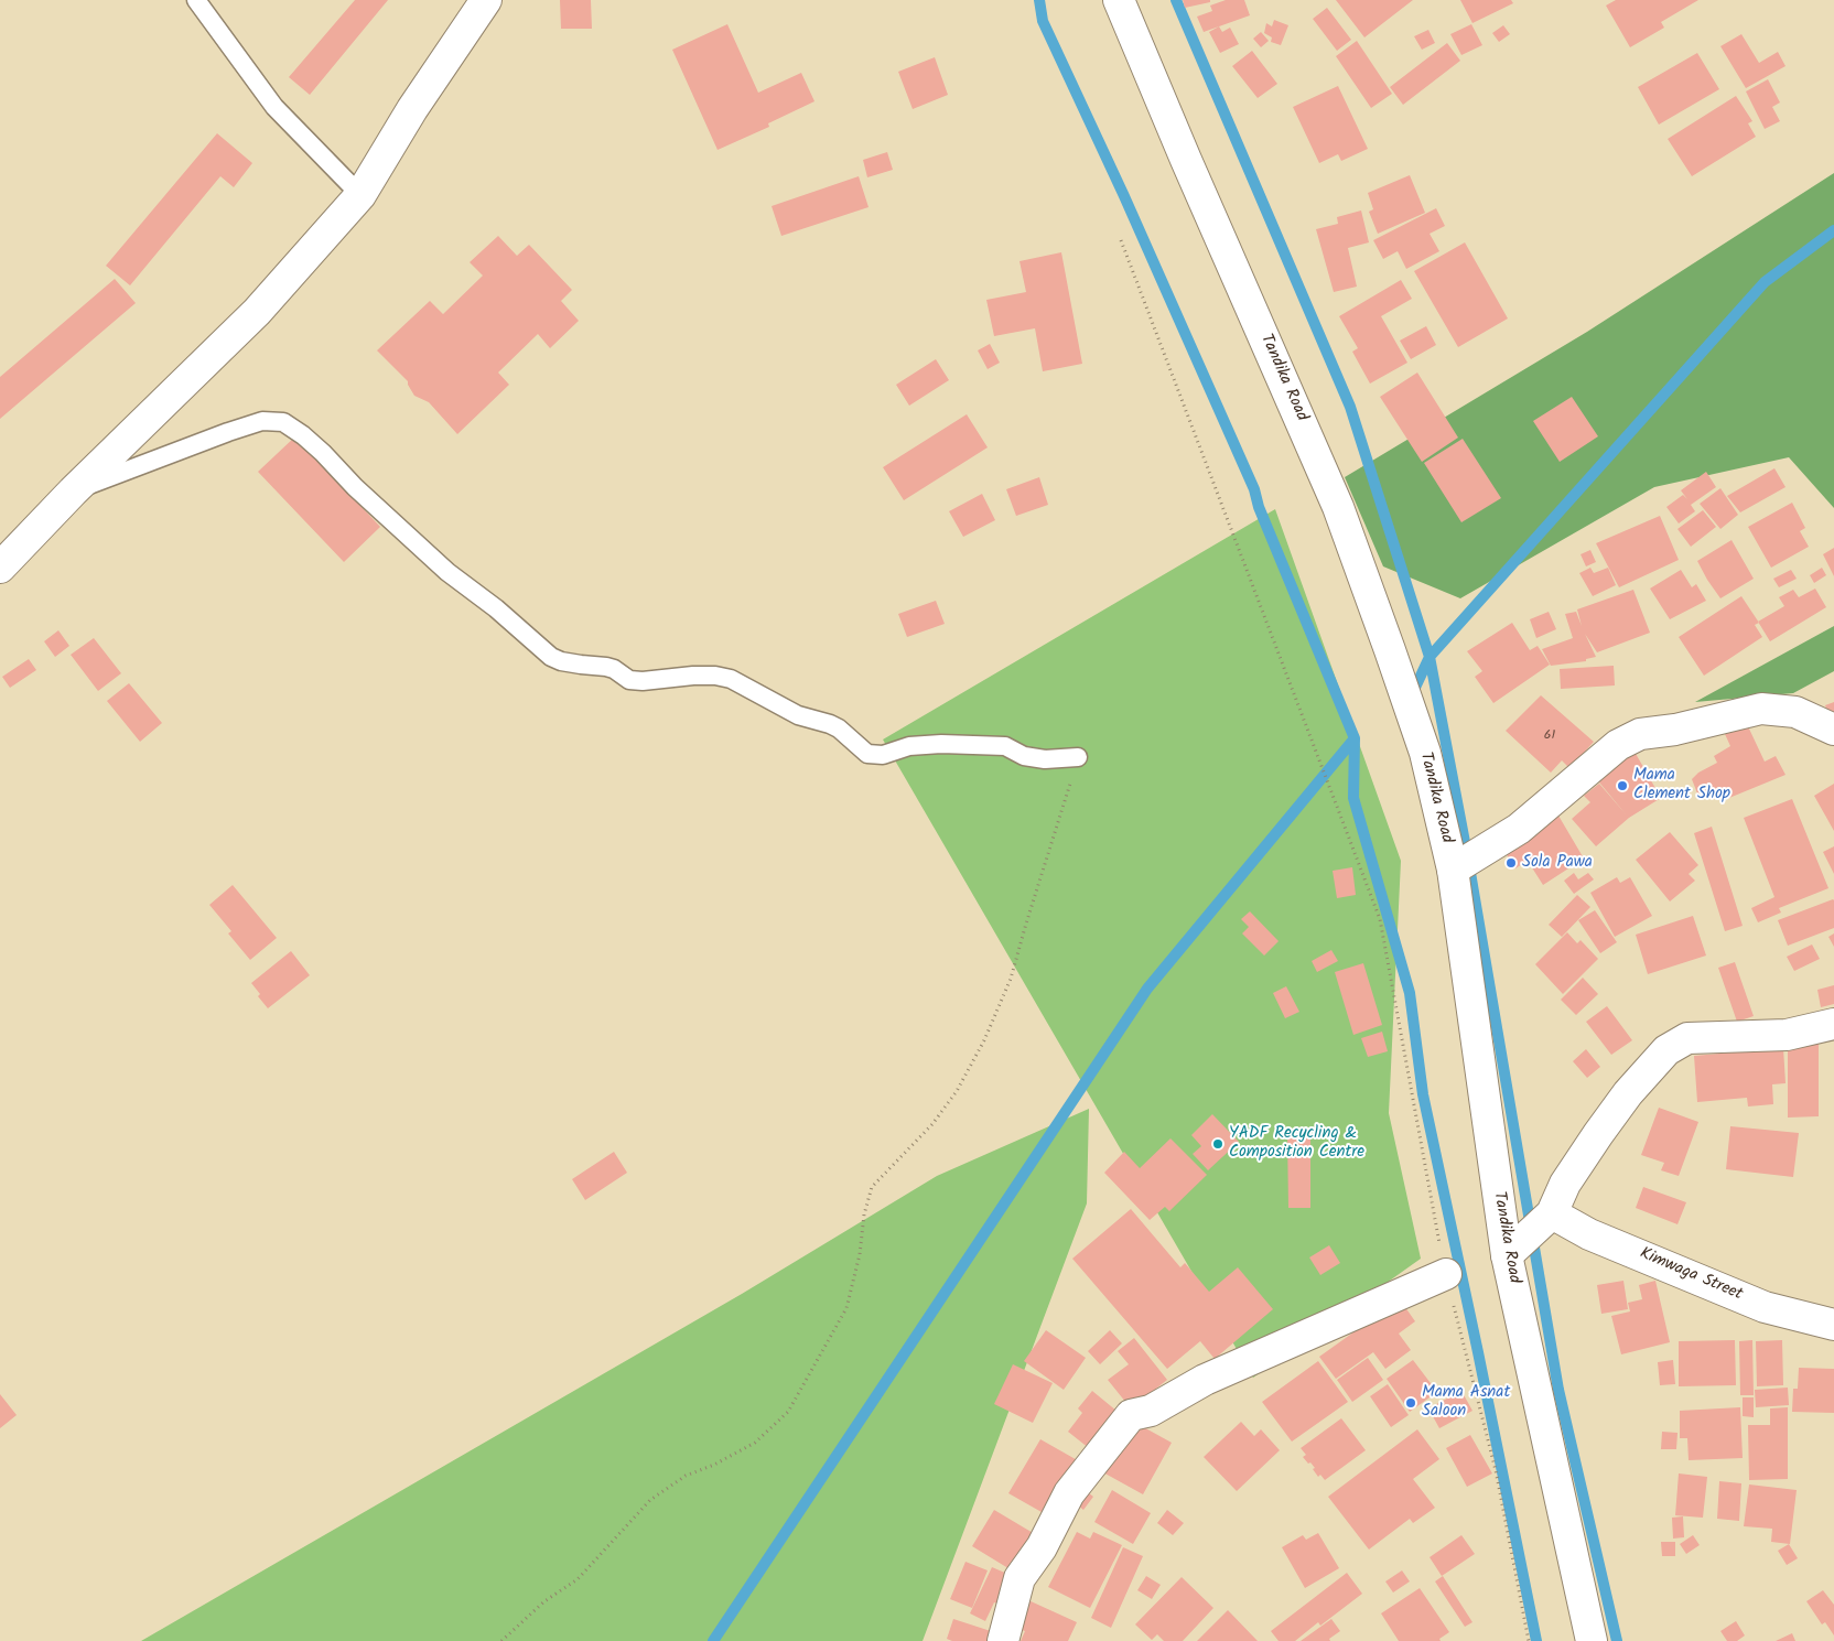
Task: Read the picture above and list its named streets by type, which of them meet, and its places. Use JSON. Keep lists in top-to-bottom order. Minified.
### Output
{"streets":{"street":["Tandika Road","Kimwaga Street"]},"places":["Mama Clement Shop","Sola Pawa","YADF Recycling & Composition Centre","Mama Asnat Saloon"],"house_numbers":["61"]}
